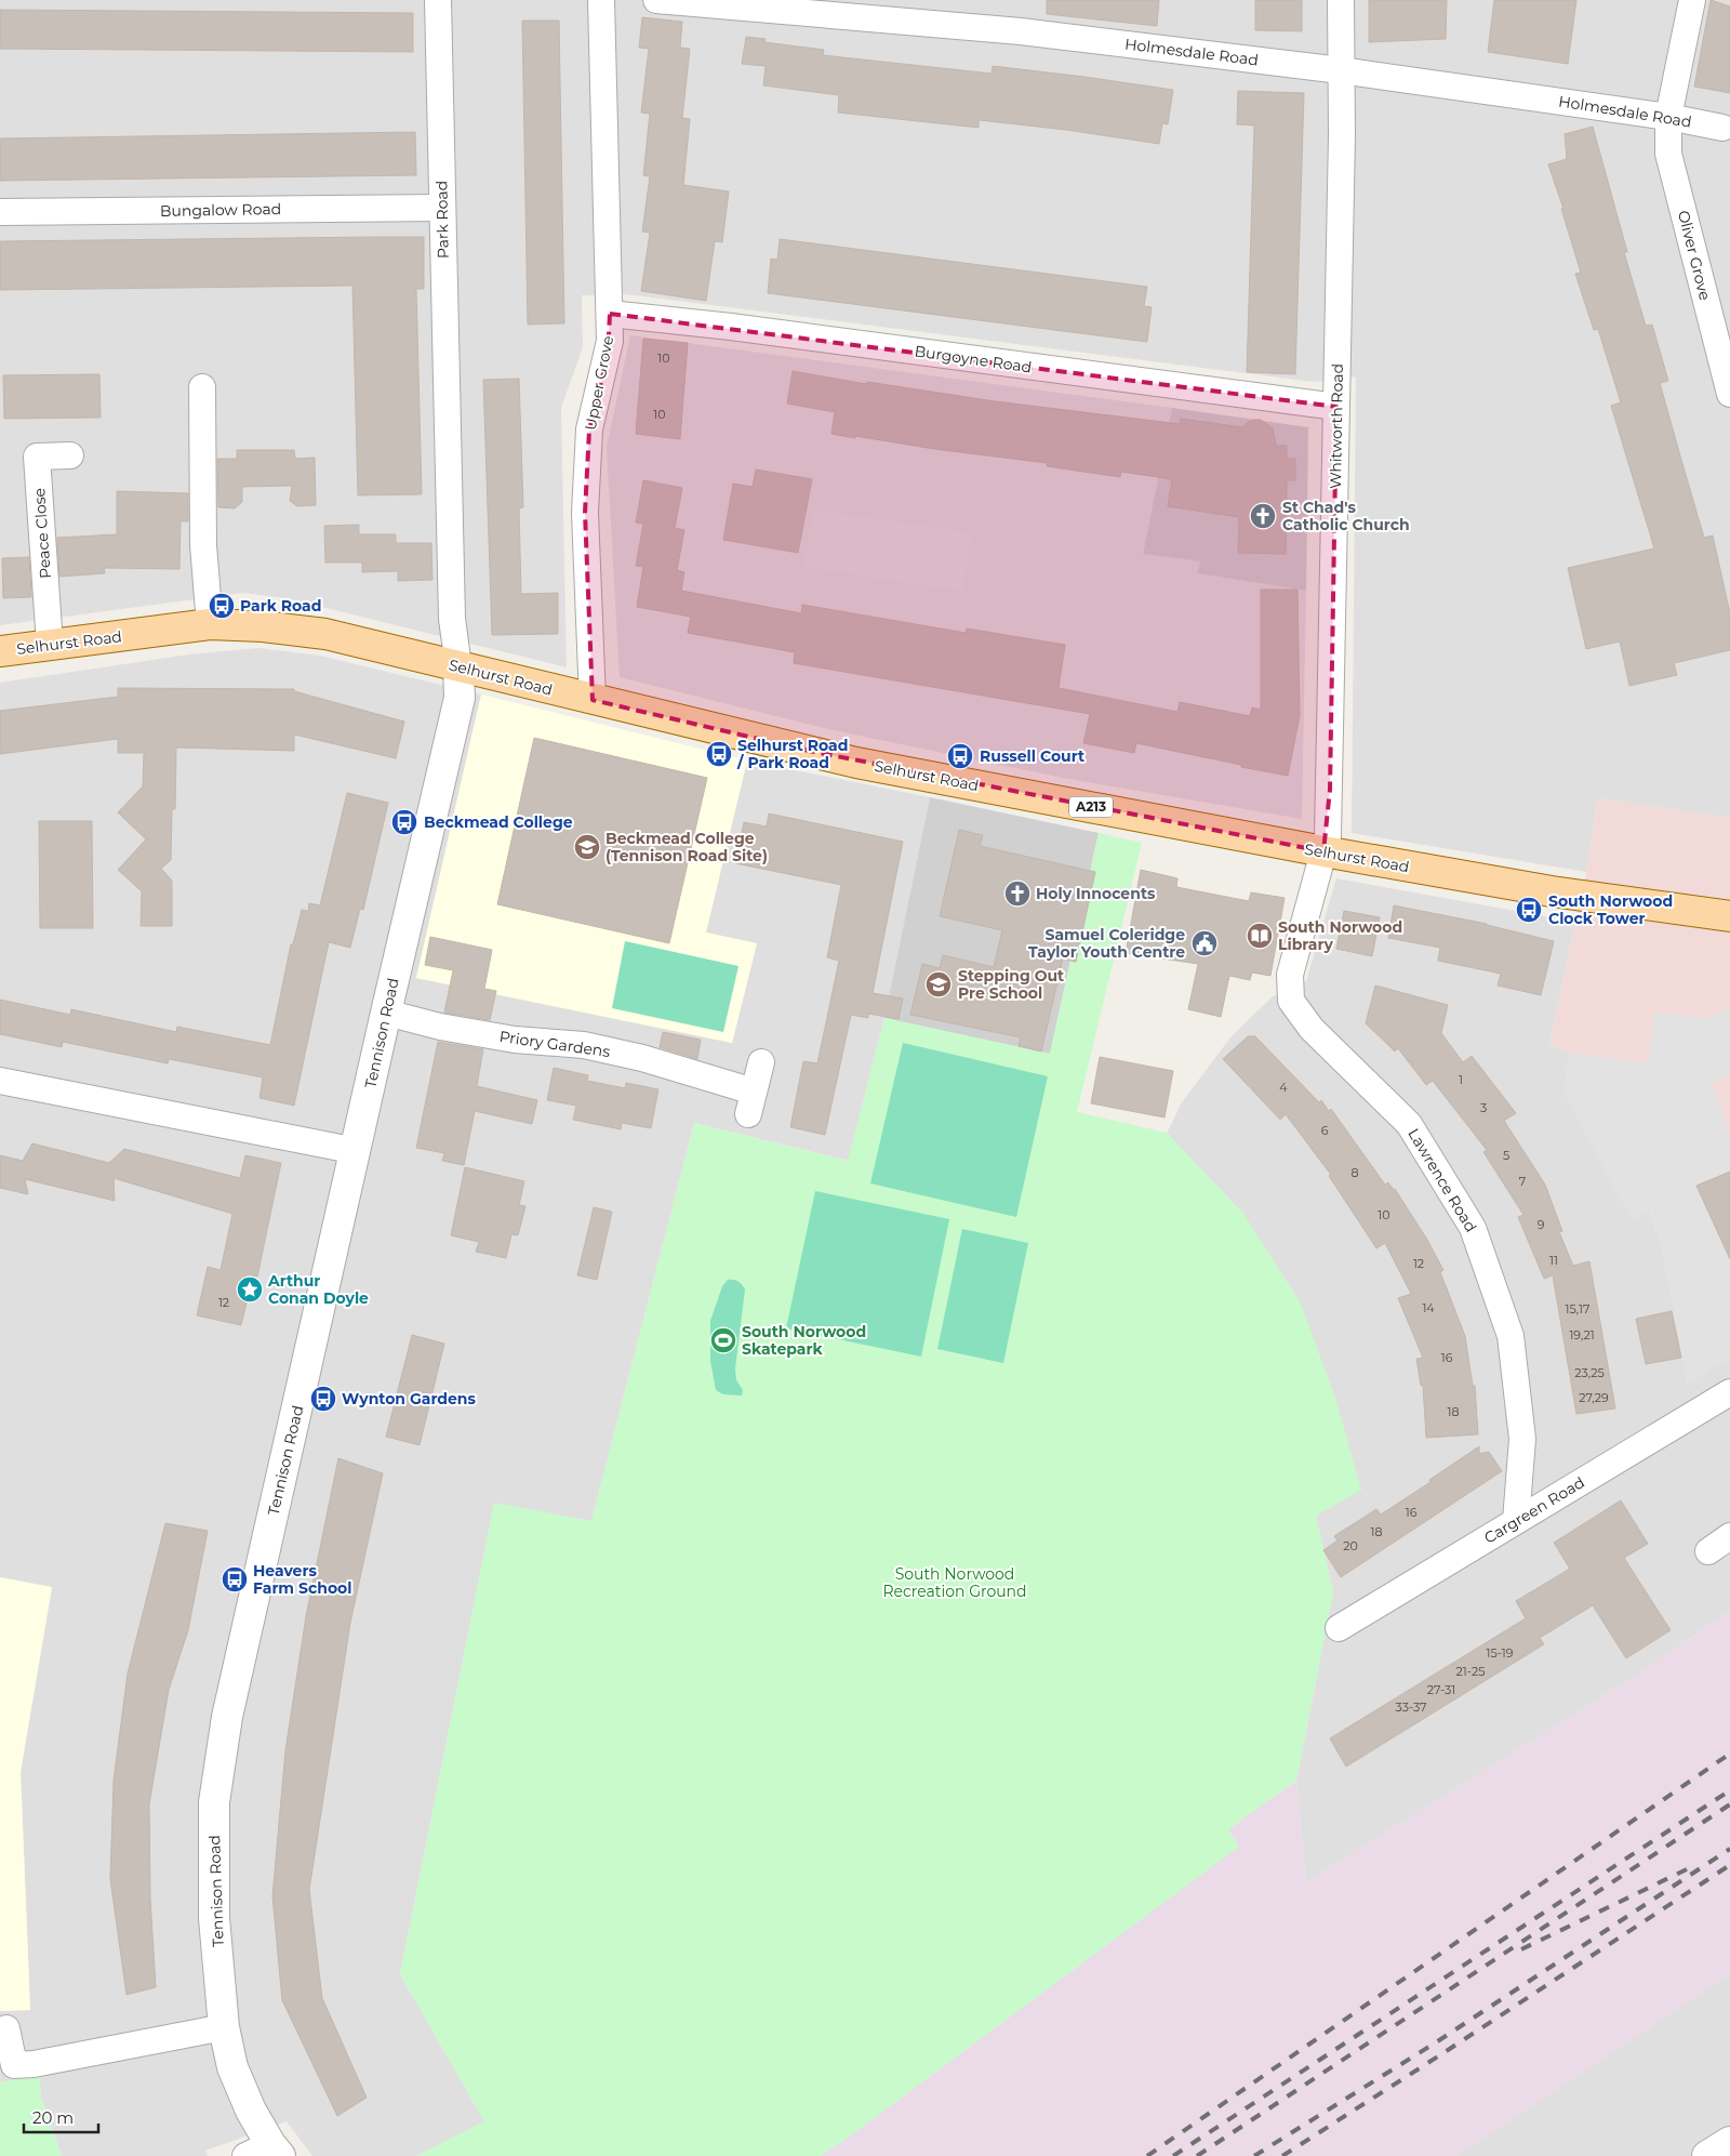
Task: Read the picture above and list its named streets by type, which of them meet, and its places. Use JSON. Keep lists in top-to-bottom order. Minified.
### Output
{"streets":{"main road":["Selhurst Road","A213"],"street":["Holmesdale Road","Bungalow Road","Park Road","Oliver Grove","Burgoyne Road","Upper Grove","Whitworth Road","Peace Close","Tennison Road","Priory Gardens","Lawrence Road","Cargreen Road"]},"crossings":[["Holmesdale Road","Oliver Grove"],["Holmesdale Road","Whitworth Road"],["Bungalow Road","Park Road"],["Park Road","Selhurst Road"],["Park Road","Tennison Road"],["Burgoyne Road","Upper Grove"],["Burgoyne Road","Whitworth Road"],["Upper Grove","Selhurst Road"],["Whitworth Road","Selhurst Road"],["Whitworth Road","Lawrence Road"],["Peace Close","Selhurst Road"],["Selhurst Road","Tennison Road"],["Selhurst Road","Lawrence Road"],["Tennison Road","Priory Gardens"],["Lawrence Road","Cargreen Road"]],"parks":["South Norwood Recreation Ground"],"places":{"church":["St Chad's Catholic Church","Holy Innocents"],"bus stop":["Park Road","Selhurst Road / Park Road","Russell Court","Beckmead College","South Norwood Clock Tower","Wynton Gardens","Heavers Farm School"],"school or university":["Beckmead College (Tennison Road Site)","Stepping Out Pre School"],"library":["South Norwood Library"],"public building":["Samuel Coleridge Taylor Youth Centre"],"place":["Arthur Conan Doyle"],"sports":["South Norwood Skatepark"]},"house_numbers":["10","10","1","4","3","6","5","8","7","10","9","11","12","12","14","15,17","19,21","16","23,25","27,29","18","16","18","20","15-19","21-25","27-31","33-37"],"scale_bar":"20 m"}
